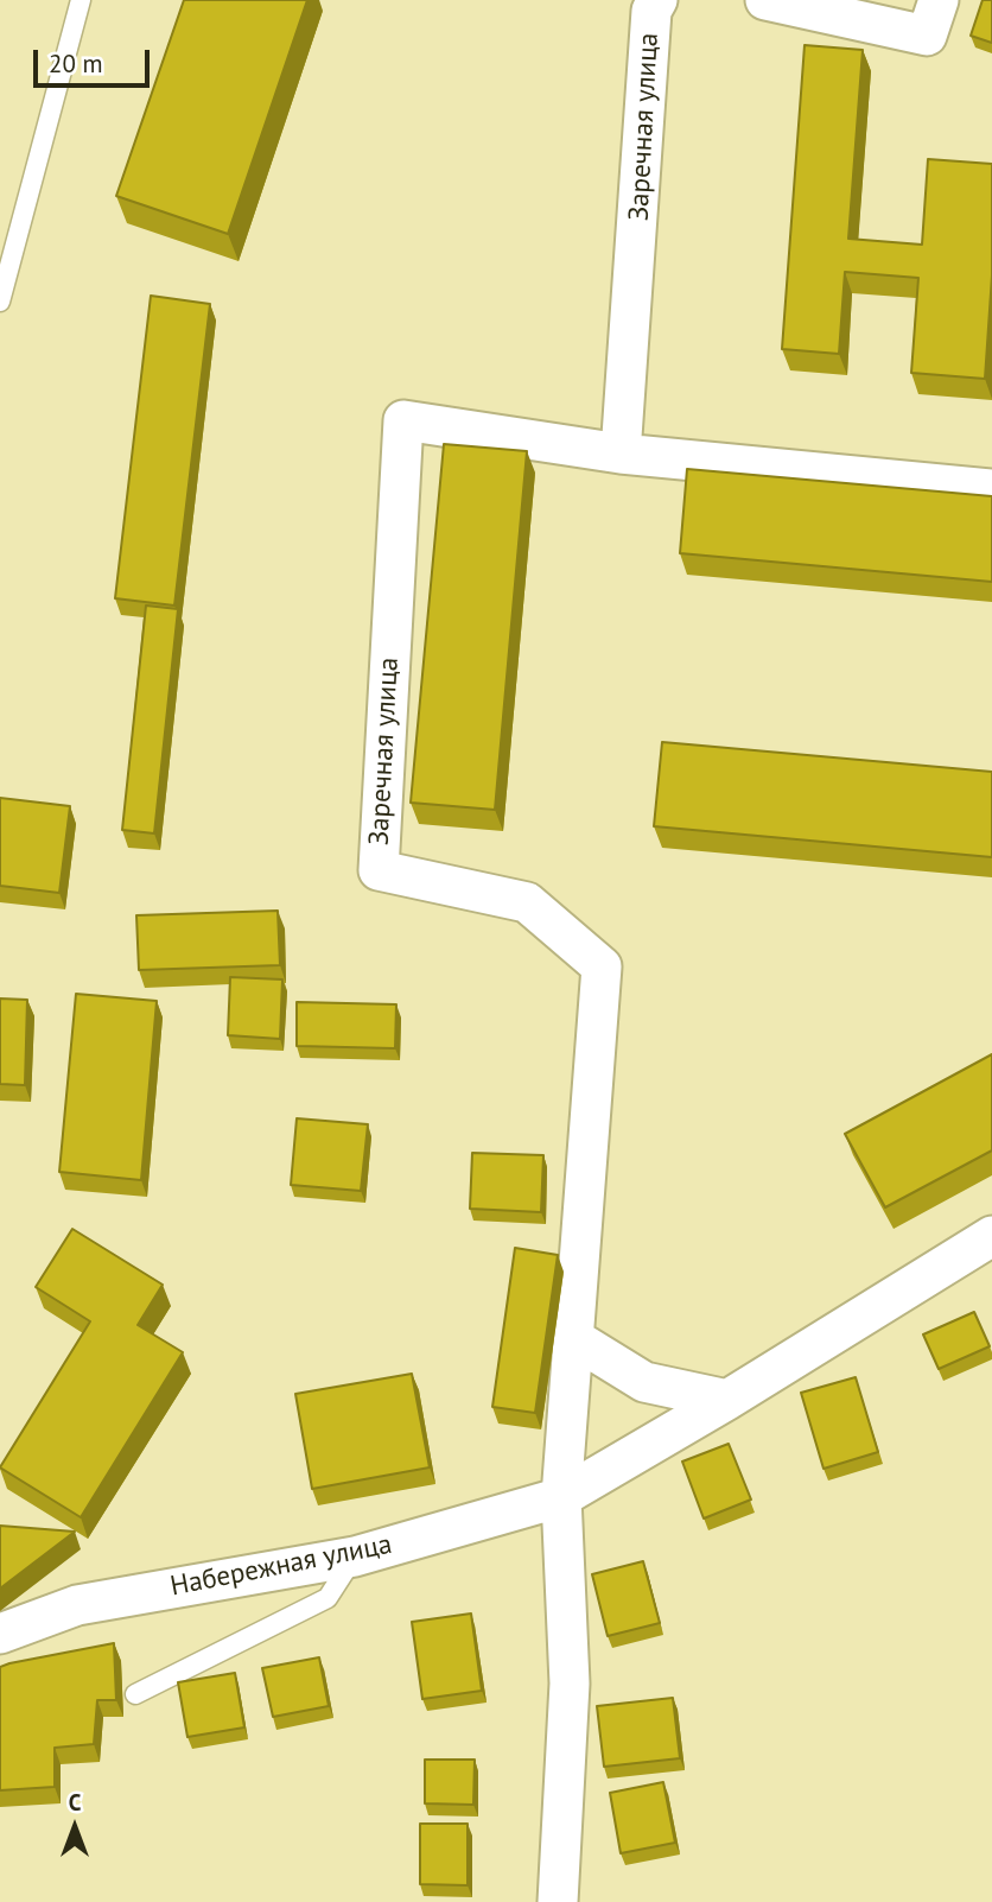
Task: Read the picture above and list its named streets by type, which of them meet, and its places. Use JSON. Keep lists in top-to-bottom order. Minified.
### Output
{"streets":{"street":["Заречная улица","Набережная улица"]},"crossings":[["Заречная улица","Набережная улица"]],"scale_bar":"20 m","north":"top"}
